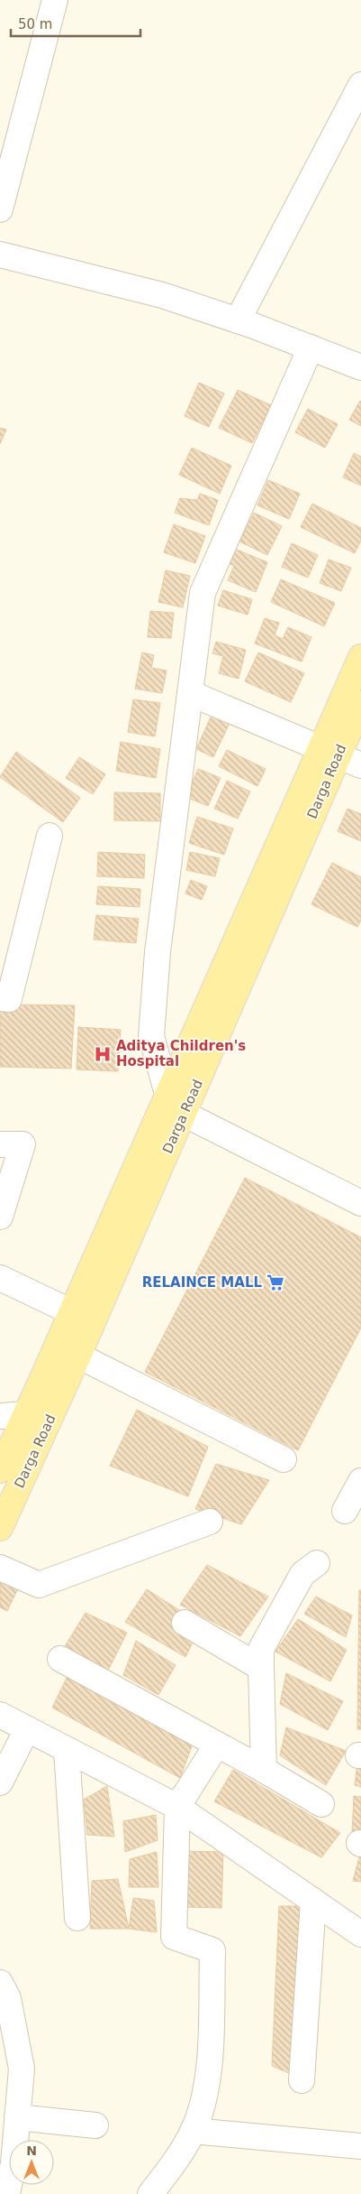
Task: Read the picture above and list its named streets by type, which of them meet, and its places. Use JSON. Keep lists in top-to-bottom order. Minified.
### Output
{"streets":{"main road":["Darga Road"]},"places":{"hospital":["Aditya Children's Hospital"],"supermarket":["RELAINCE MALL"]},"scale_bar":"50 m","north":"top"}
